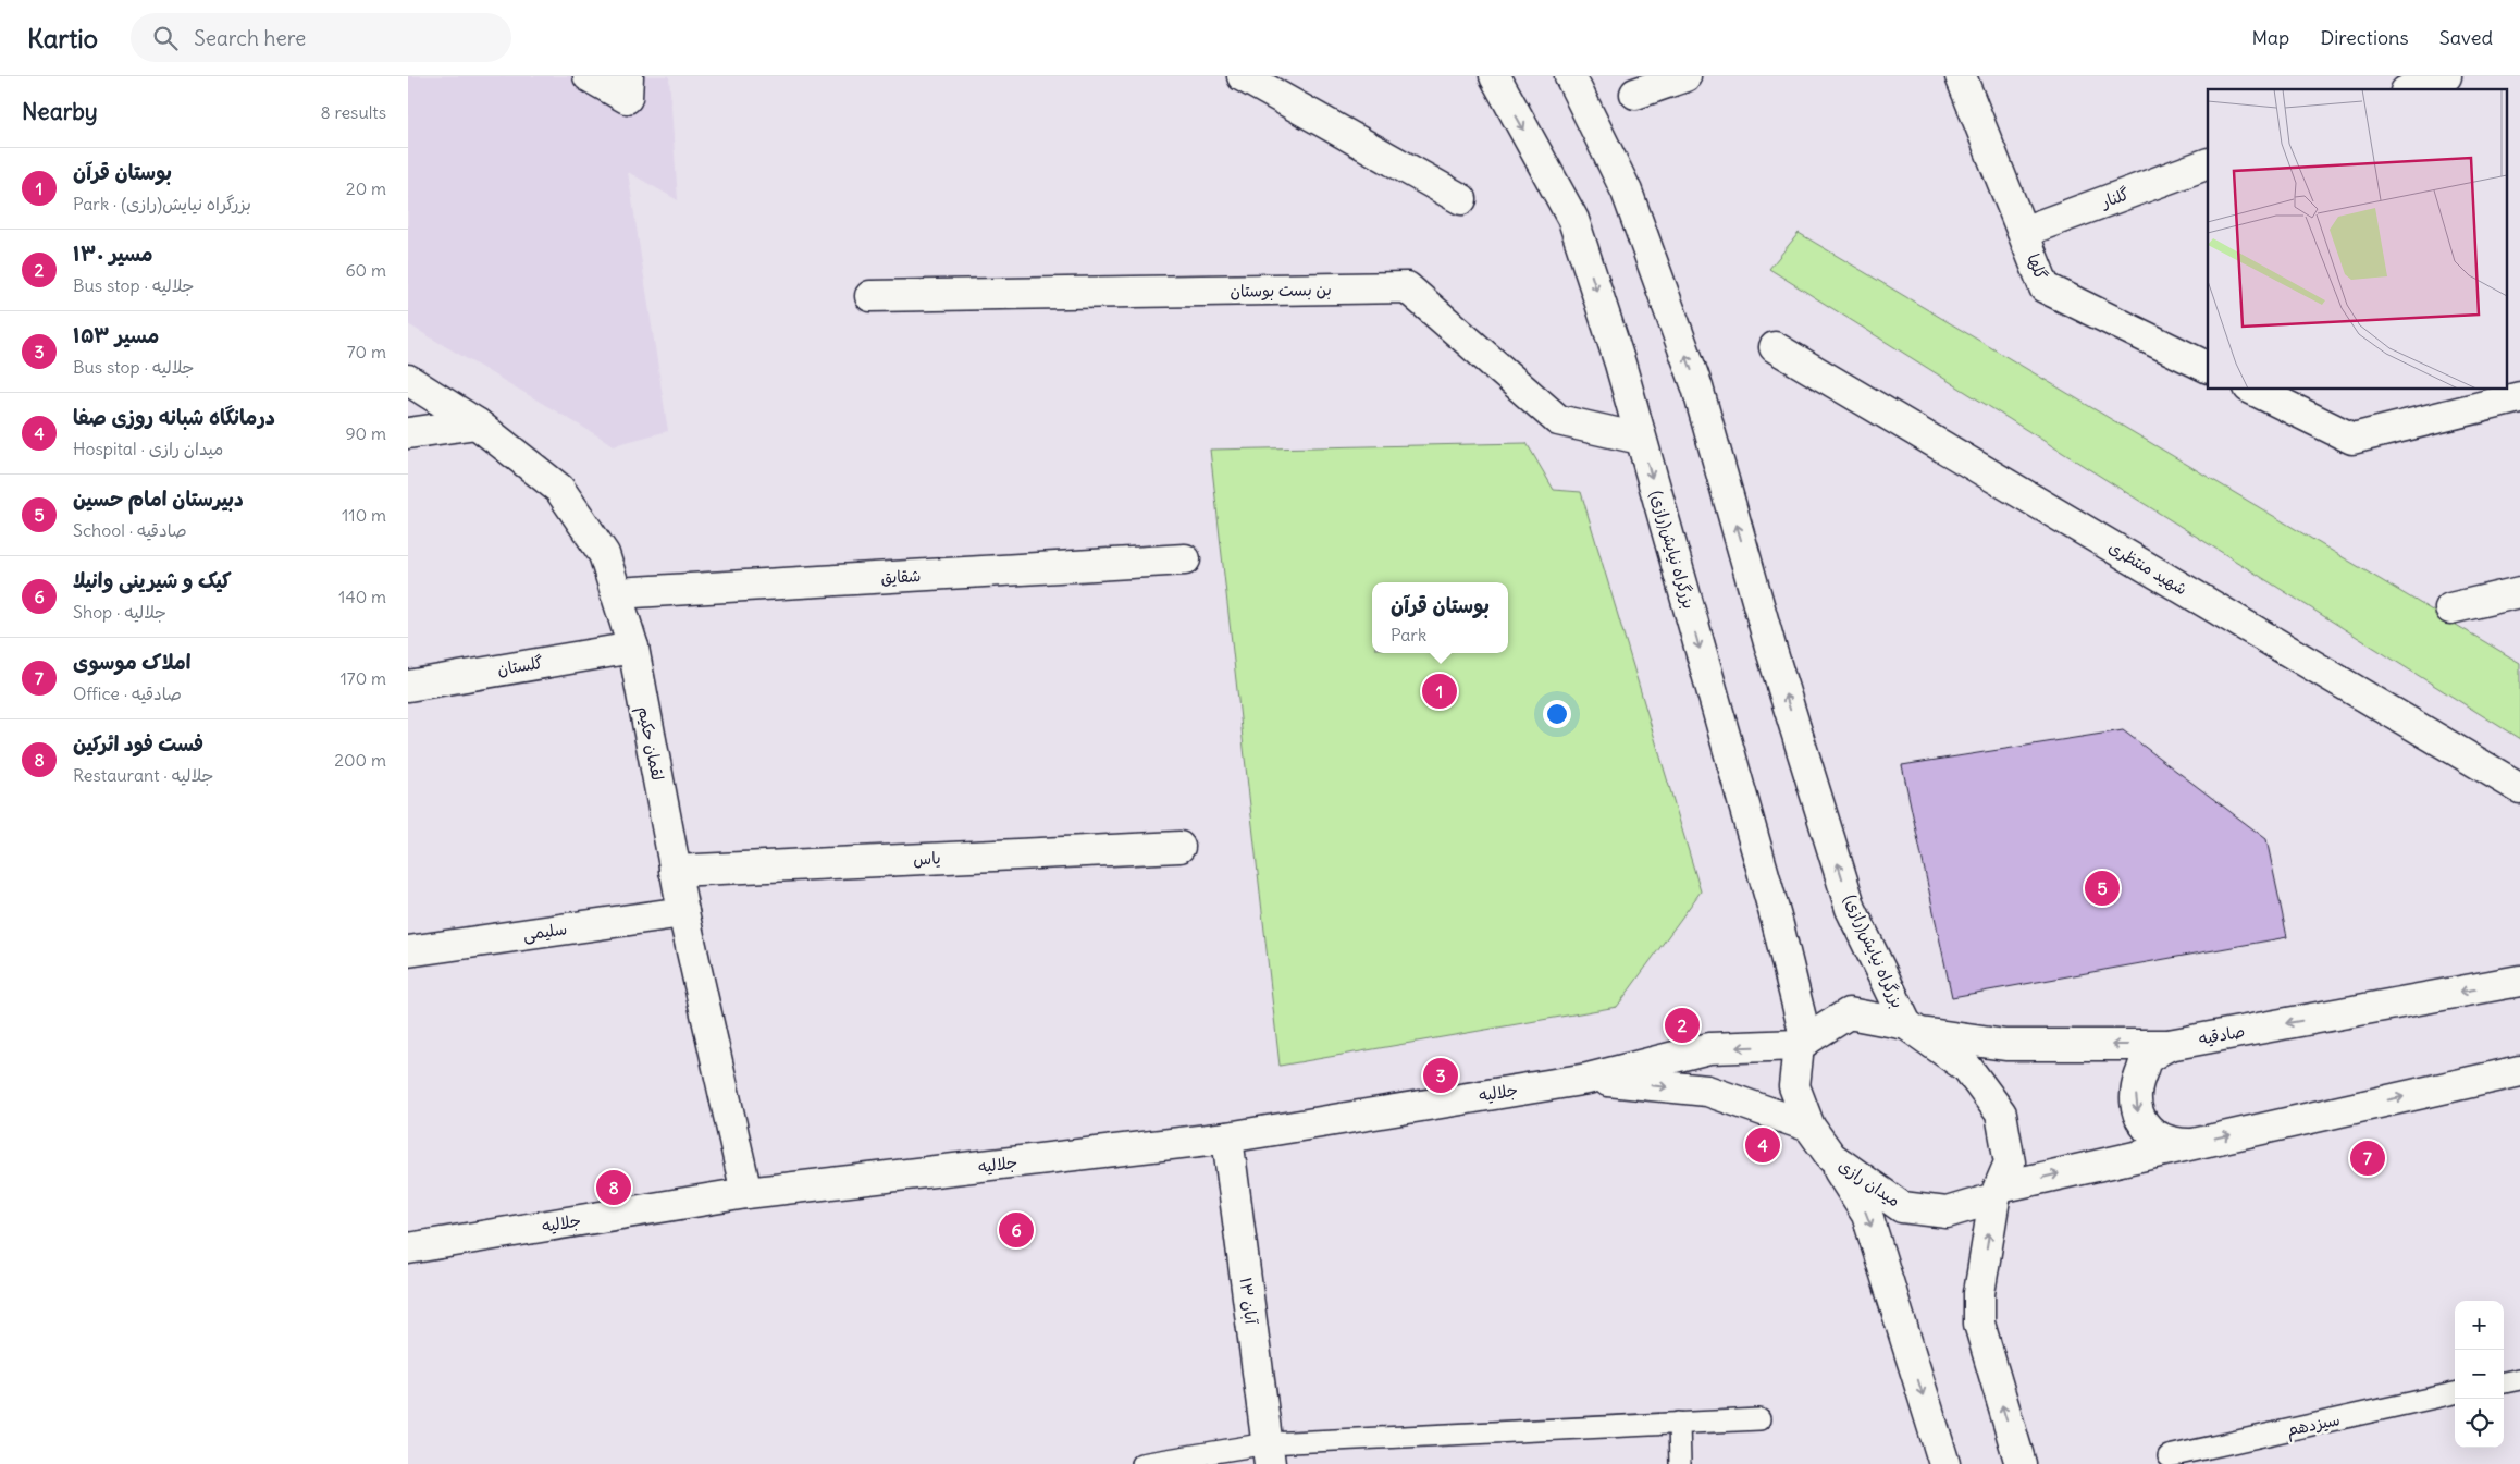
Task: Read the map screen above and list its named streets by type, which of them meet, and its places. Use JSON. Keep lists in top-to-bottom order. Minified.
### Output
{"streets":{"main road":["گلنار","گلها","بن بست بوستان","بزرگراه نیایش(رازی)","شهید منتظری","شقایق","گلستان","لقمان حکیم","یاس","سلیمی","صادقیه","جلالیه","میدان رازی","۱۳ آبان"],"lane":["سیزدهم"]},"crossings":[["گلنار","گلها"],["بن بست بوستان","بزرگراه نیایش(رازی)"],["بزرگراه نیایش(رازی)","صادقیه"],["بزرگراه نیایش(رازی)","میدان رازی"],["شقایق","لقمان حکیم"],["گلستان","لقمان حکیم"],["لقمان حکیم","یاس"],["لقمان حکیم","سلیمی"],["لقمان حکیم","جلالیه"],["جلالیه","۱۳ آبان"]],"page":{"header":"Kartio","search":"Search here","nav":["Map","Directions","Saved"],"heading":["Nearby","8 results"],"list":[{"mark":"1","name":"بوستان قرآن","note":"Park · بزرگراه نیایش(رازی)","value":"20 m"},{"mark":"2","name":"مسیر ۱۳۰","note":"Bus stop · جلالیه","value":"60 m"},{"mark":"3","name":"مسیر ۱۵۳","note":"Bus stop · جلالیه","value":"70 m"},{"mark":"4","name":"درمانگاه شبانه روزی صفا","note":"Hospital · میدان رازی","value":"90 m"},{"mark":"5","name":"دبیرستان امام حسین","note":"School · صادقیه","value":"110 m"},{"mark":"6","name":"کیک و شیرینی وانیلا","note":"Shop · جلالیه","value":"140 m"},{"mark":"7","name":"املاک موسوی","note":"Office · صادقیه","value":"170 m"},{"mark":"8","name":"فست فود ائرکین","note":"Restaurant · جلالیه","value":"200 m"}],"popup":["بوستان قرآن","Park"],"pins":["1","5","2","3","4","7","8","6"],"map_buttons":["+","−"]}}
